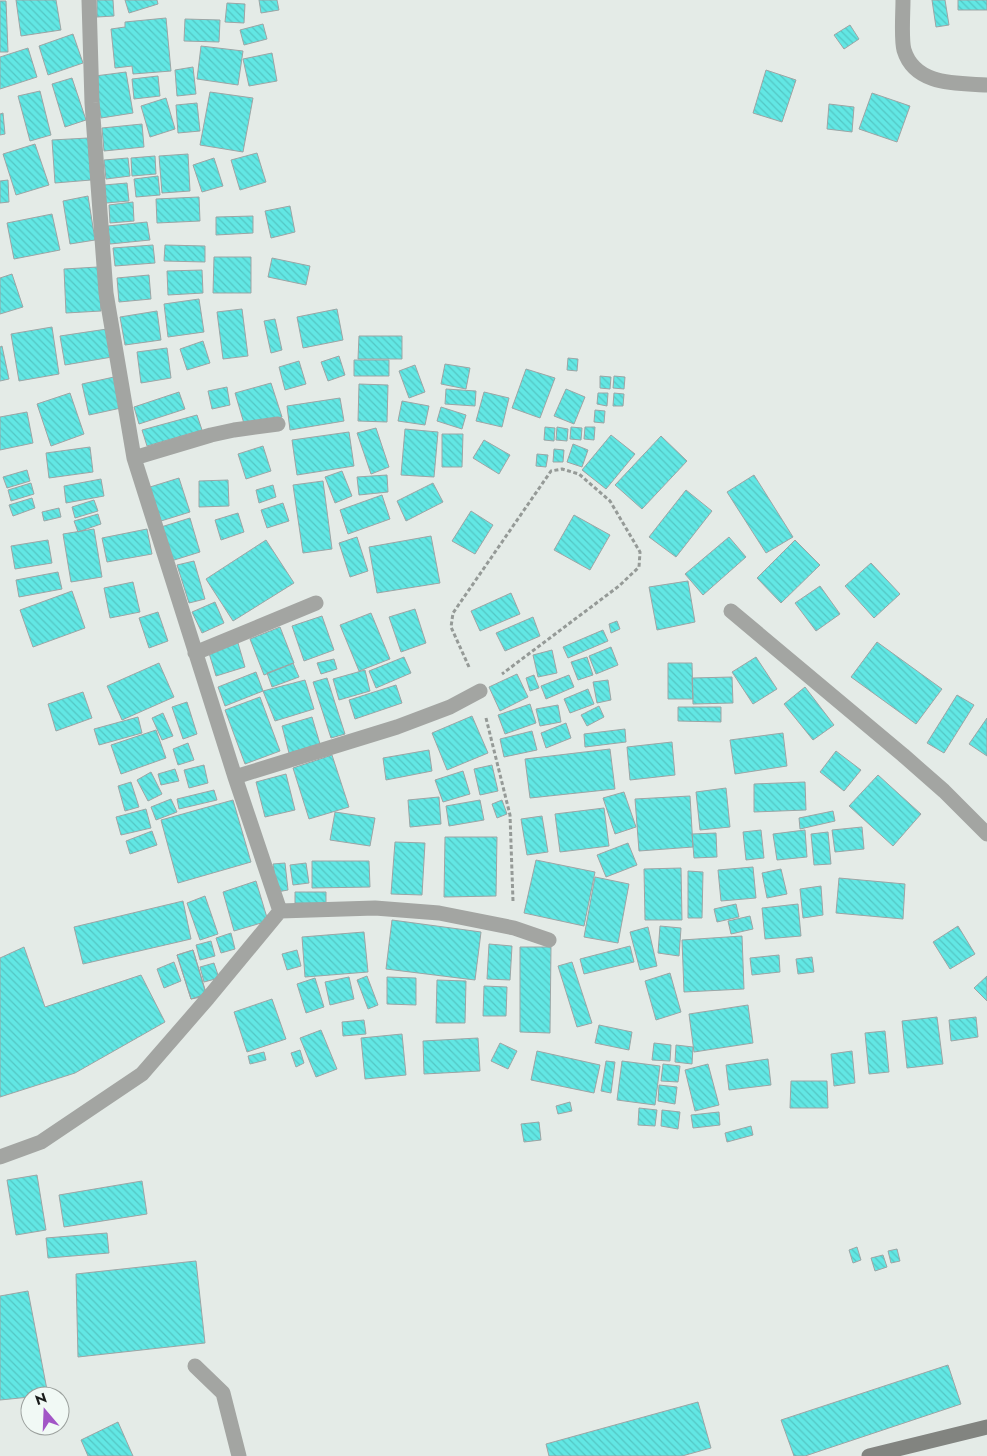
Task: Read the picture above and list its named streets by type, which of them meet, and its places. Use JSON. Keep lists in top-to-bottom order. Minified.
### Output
{"north":"top"}
